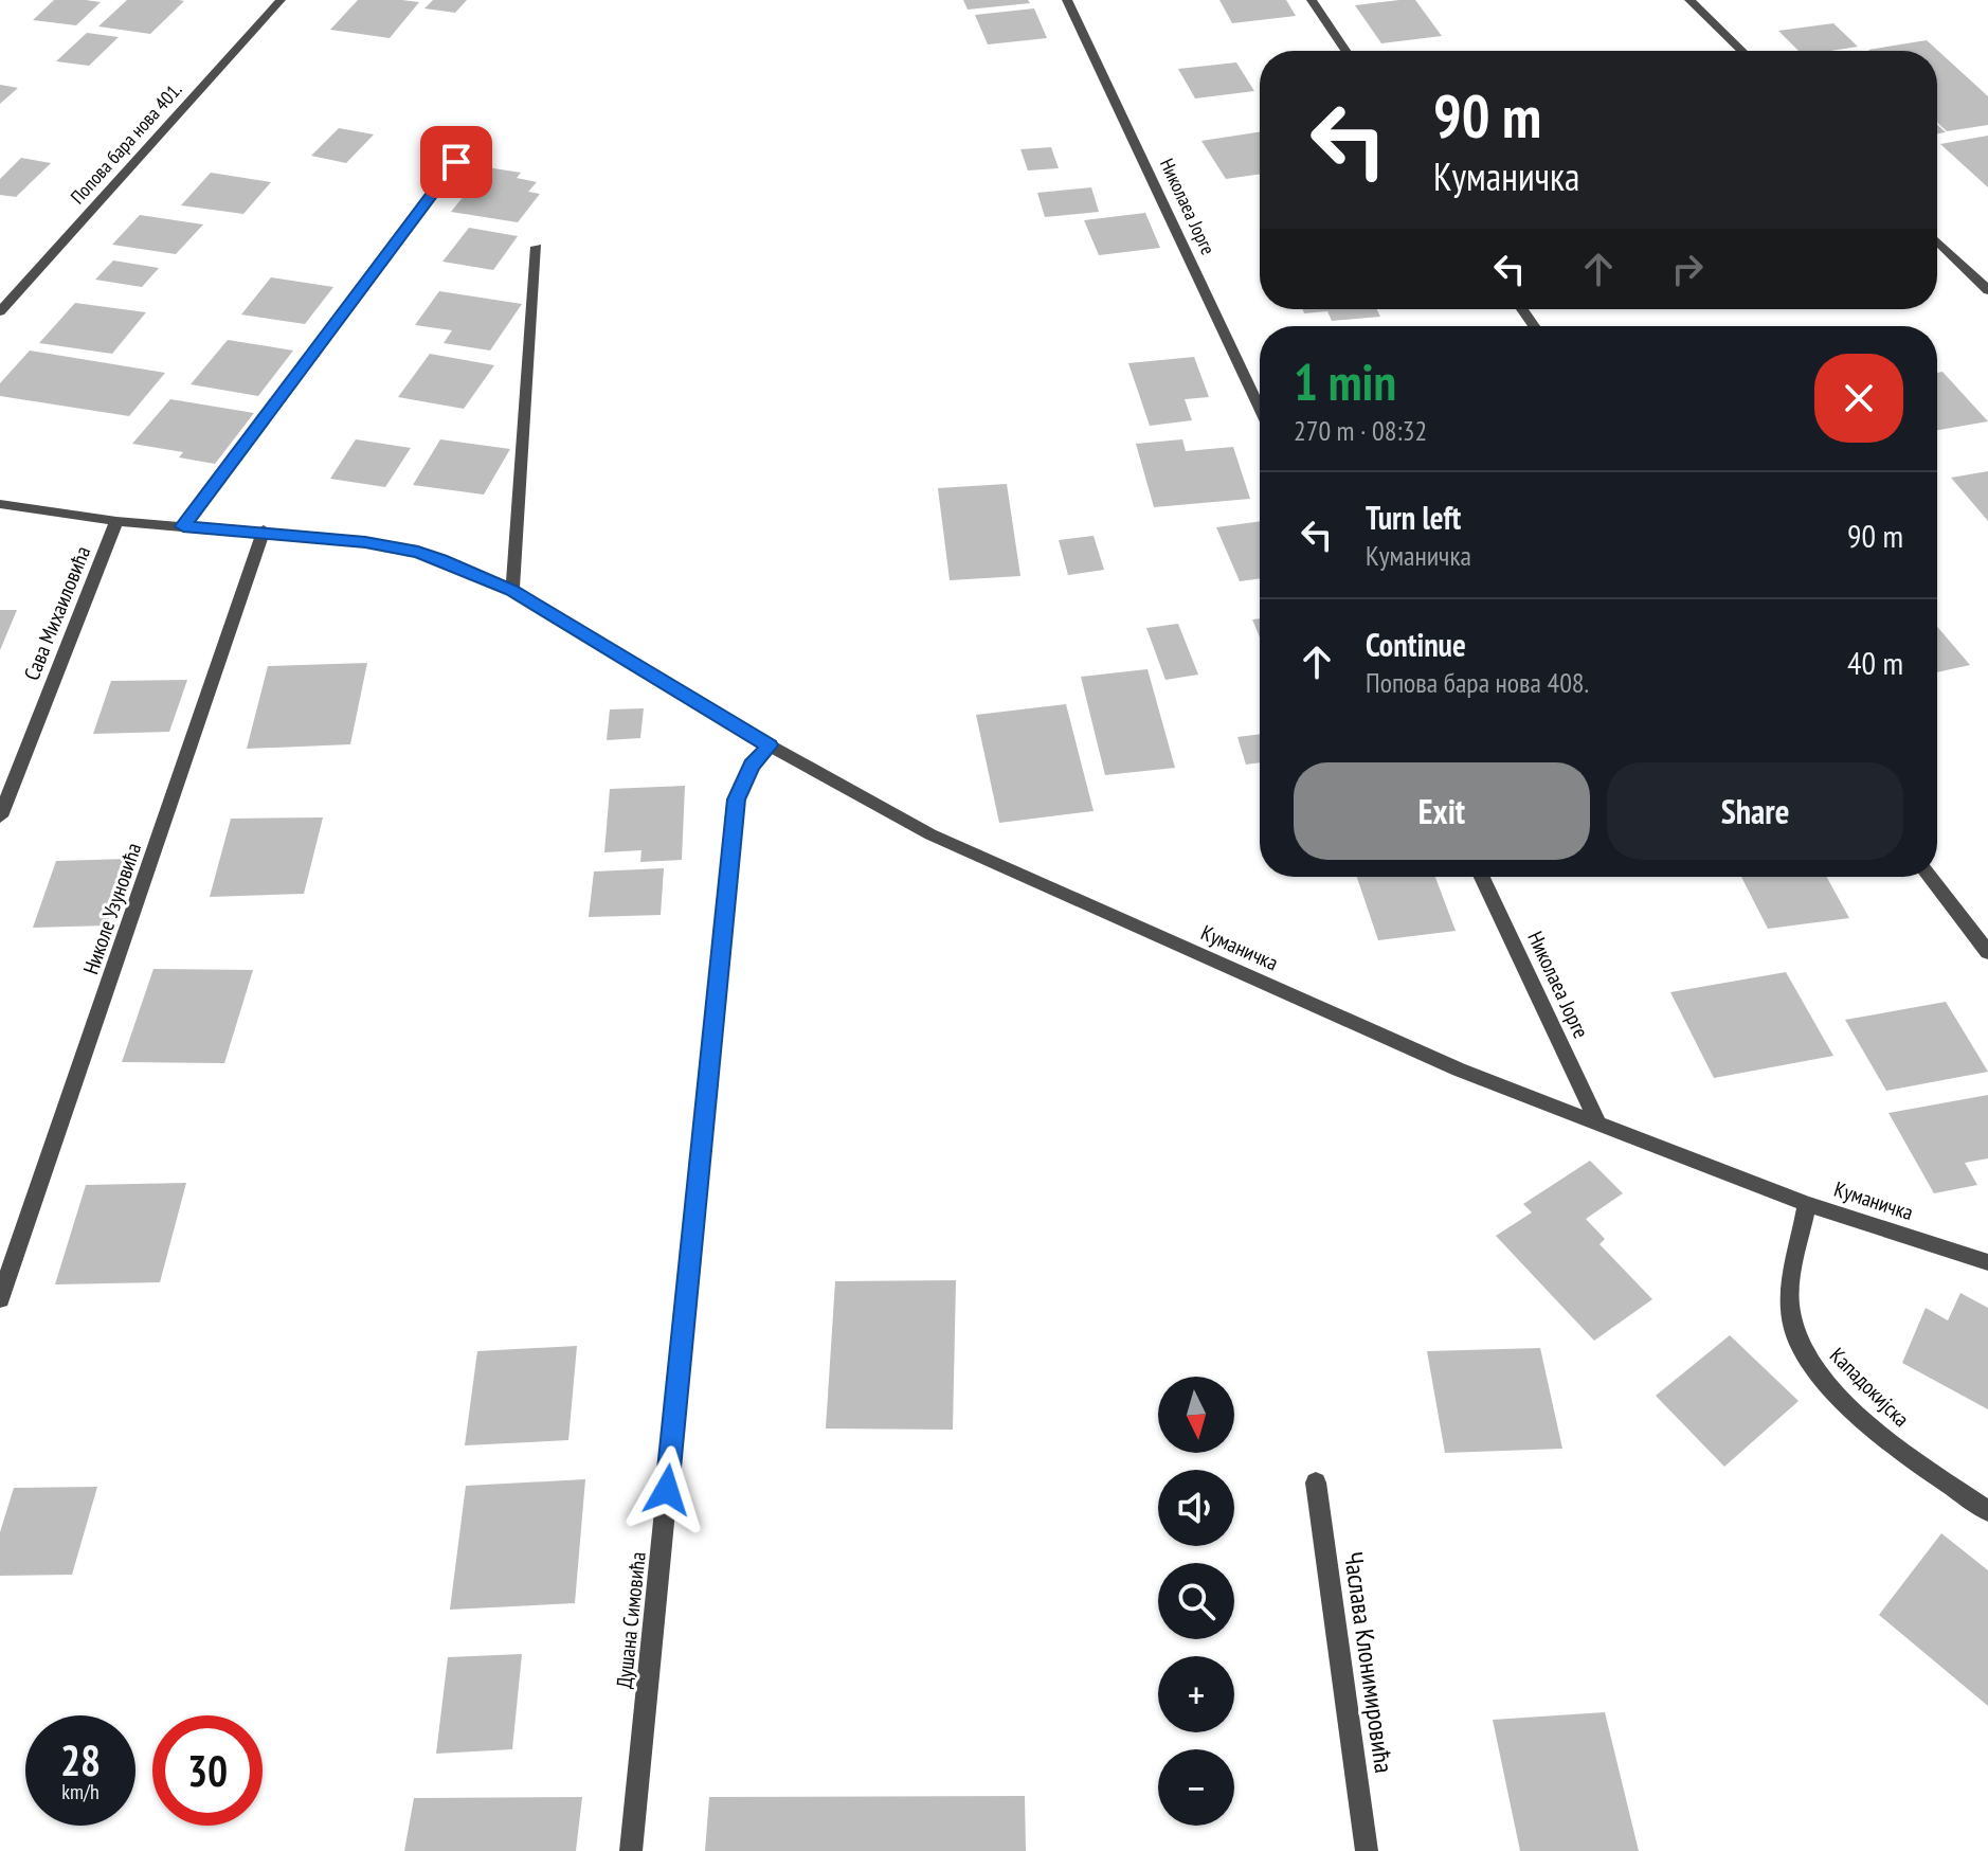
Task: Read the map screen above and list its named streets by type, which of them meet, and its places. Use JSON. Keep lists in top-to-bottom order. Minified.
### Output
{"streets":{"street":["Попова бара нова 401.","Николаеа Јорге","Сава Михаиловића","Николе Узуновића","Куманичка","Кападокијска","Душана Симовића","Часлава Клонимировића"]},"crossings":[["Николаеа Јорге","Куманичка"],["Сава Михаиловића","Куманичка"],["Николе Узуновића","Куманичка"],["Куманичка","Кападокијска"],["Куманичка","Душана Симовића"]],"north":"bottom","page":{"turn":["90 m","Куманичка"],"heading":["1 min","270 m · 08:32"],"list":[{"name":"Turn left","note":"Куманичка","value":"90 m"},{"name":"Continue","note":"Попова бара нова 408.","value":"40 m"}],"buttons":["Exit","Share"],"map_buttons":["+","−"],"speed":"28 km/h","limit":"30"}}
